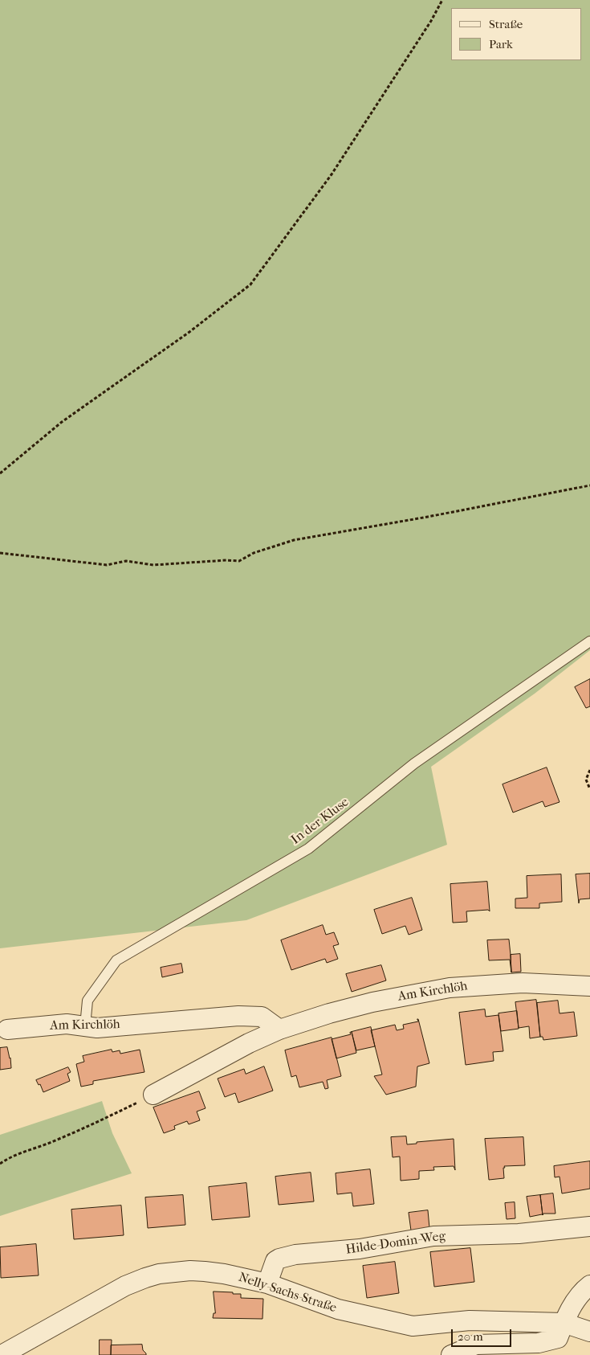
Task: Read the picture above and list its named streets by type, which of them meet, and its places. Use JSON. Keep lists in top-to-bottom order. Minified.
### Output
{"streets":{"street":["Am Kirchlöh","Hilde-Domin-Weg","Nelly-Sachs-Straße"],"lane":["In der Kluse"]},"crossings":[["In der Kluse","Am Kirchlöh"],["Hilde-Domin-Weg","Nelly-Sachs-Straße"]],"legend":["Straße","Park"],"scale_bar":"20 m"}
